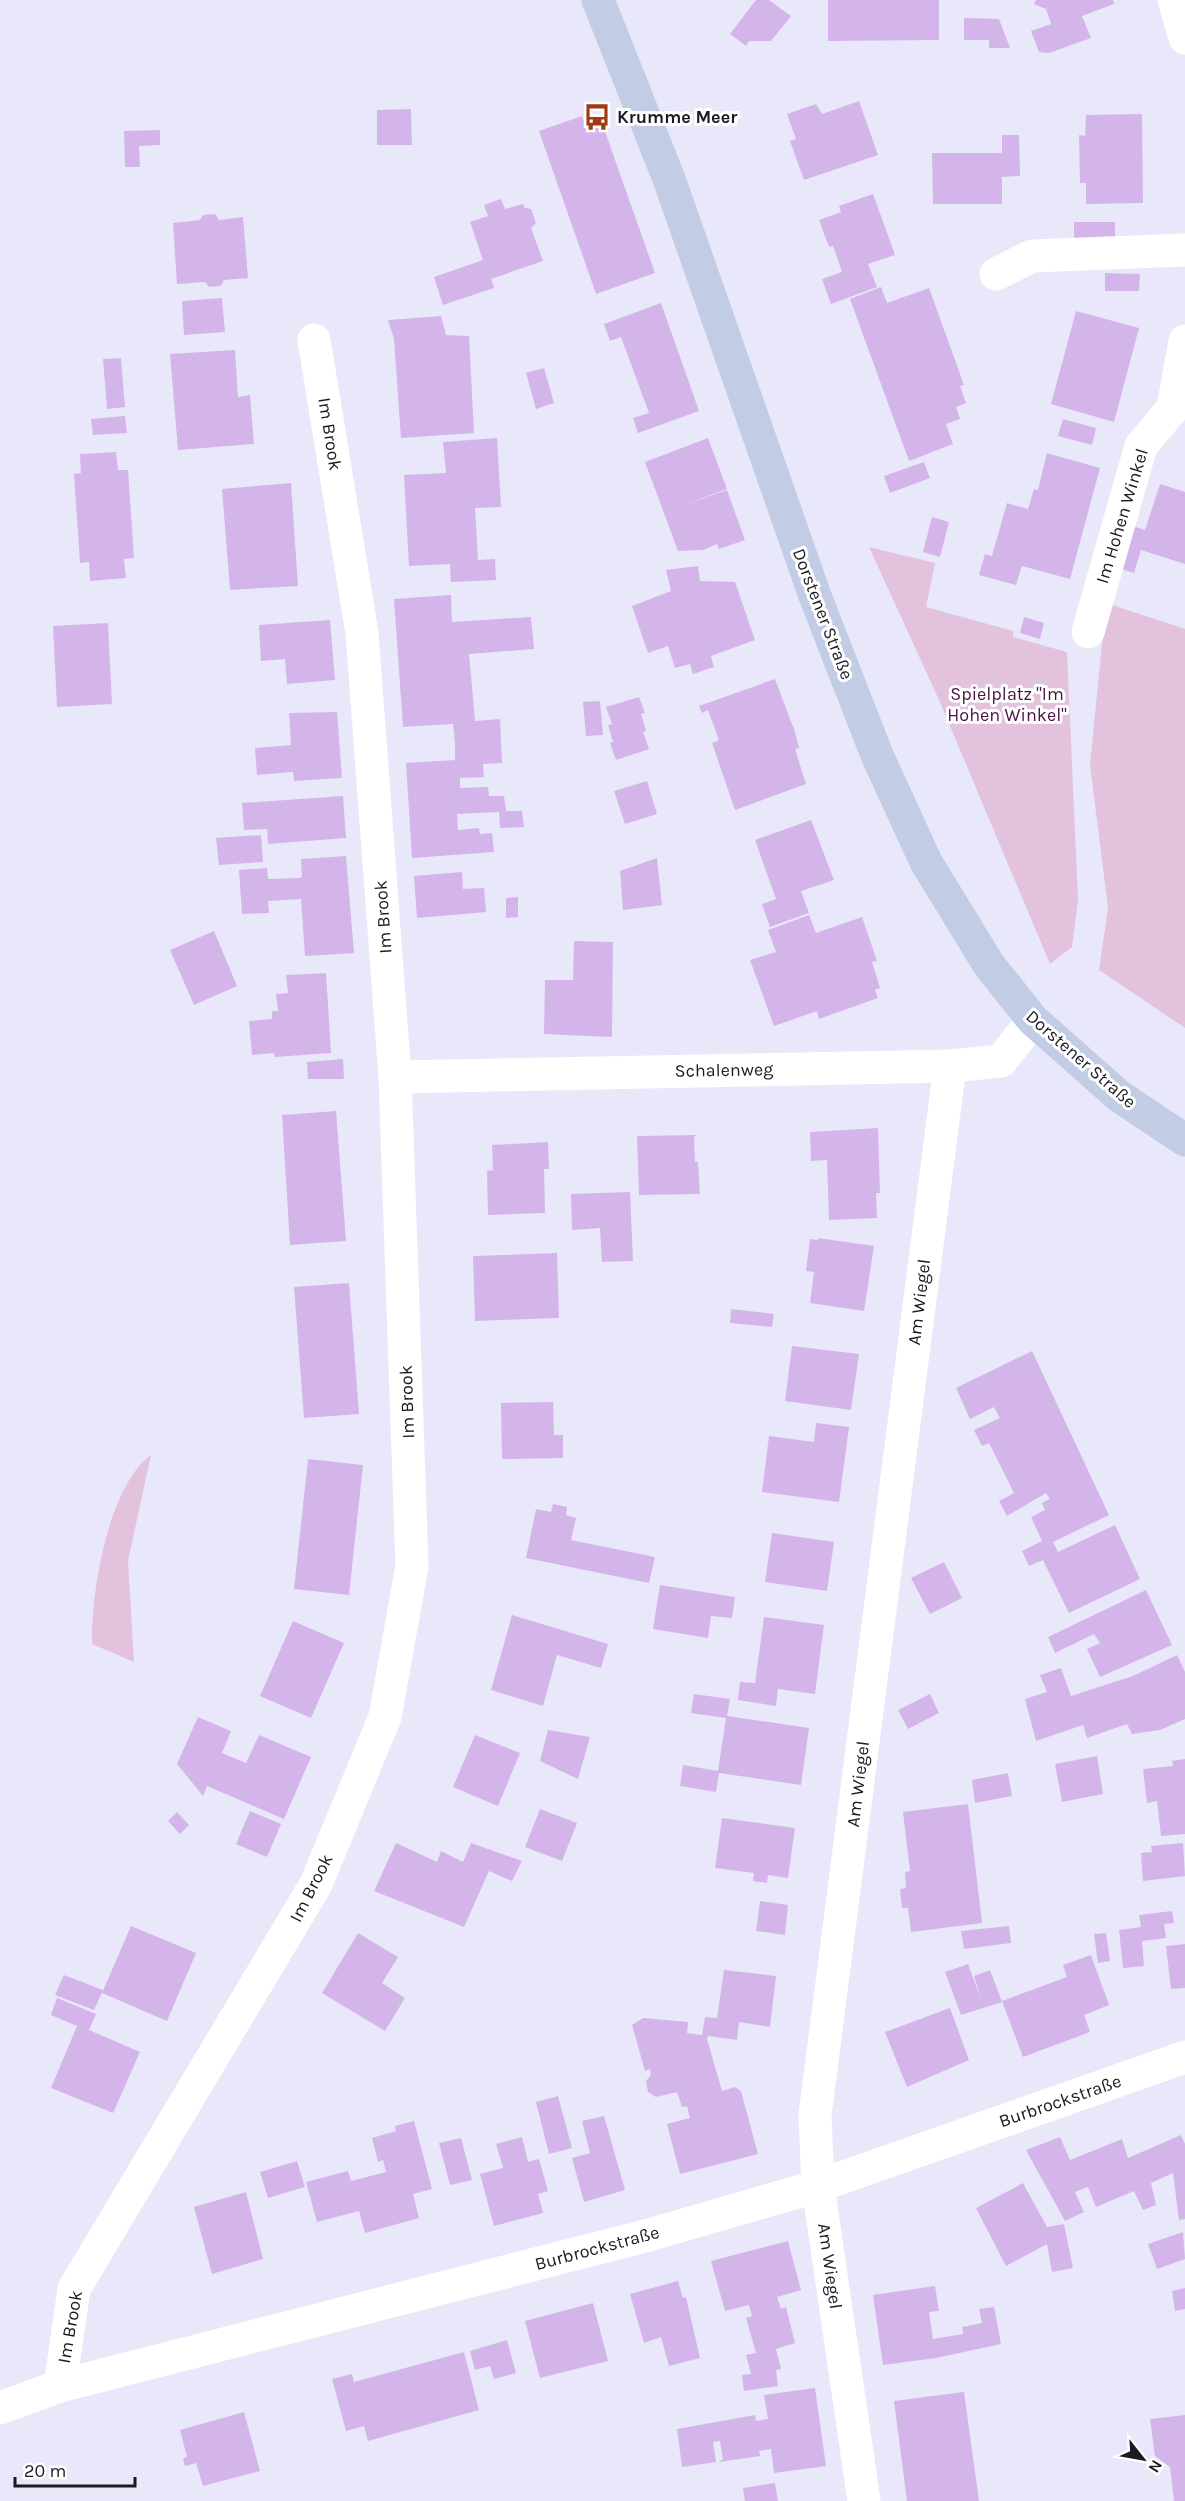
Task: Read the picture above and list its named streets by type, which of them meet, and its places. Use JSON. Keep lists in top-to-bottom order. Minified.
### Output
{"streets":{"main road":["Dorstener Straße"],"street":["Im Brook","Im Hohen Winkel","Schalenweg","Am Wiegel","Burbrockstraße"]},"crossings":[["Im Brook","Schalenweg"],["Im Brook","Burbrockstraße"],["Dorstener Straße","Schalenweg"],["Schalenweg","Am Wiegel"],["Am Wiegel","Burbrockstraße"]],"parks":["Spielplatz \"Im Hohen Winkel\""],"places":{"bus stop":["Krumme Meer"]},"scale_bar":"20 m","north":"bottom right"}
